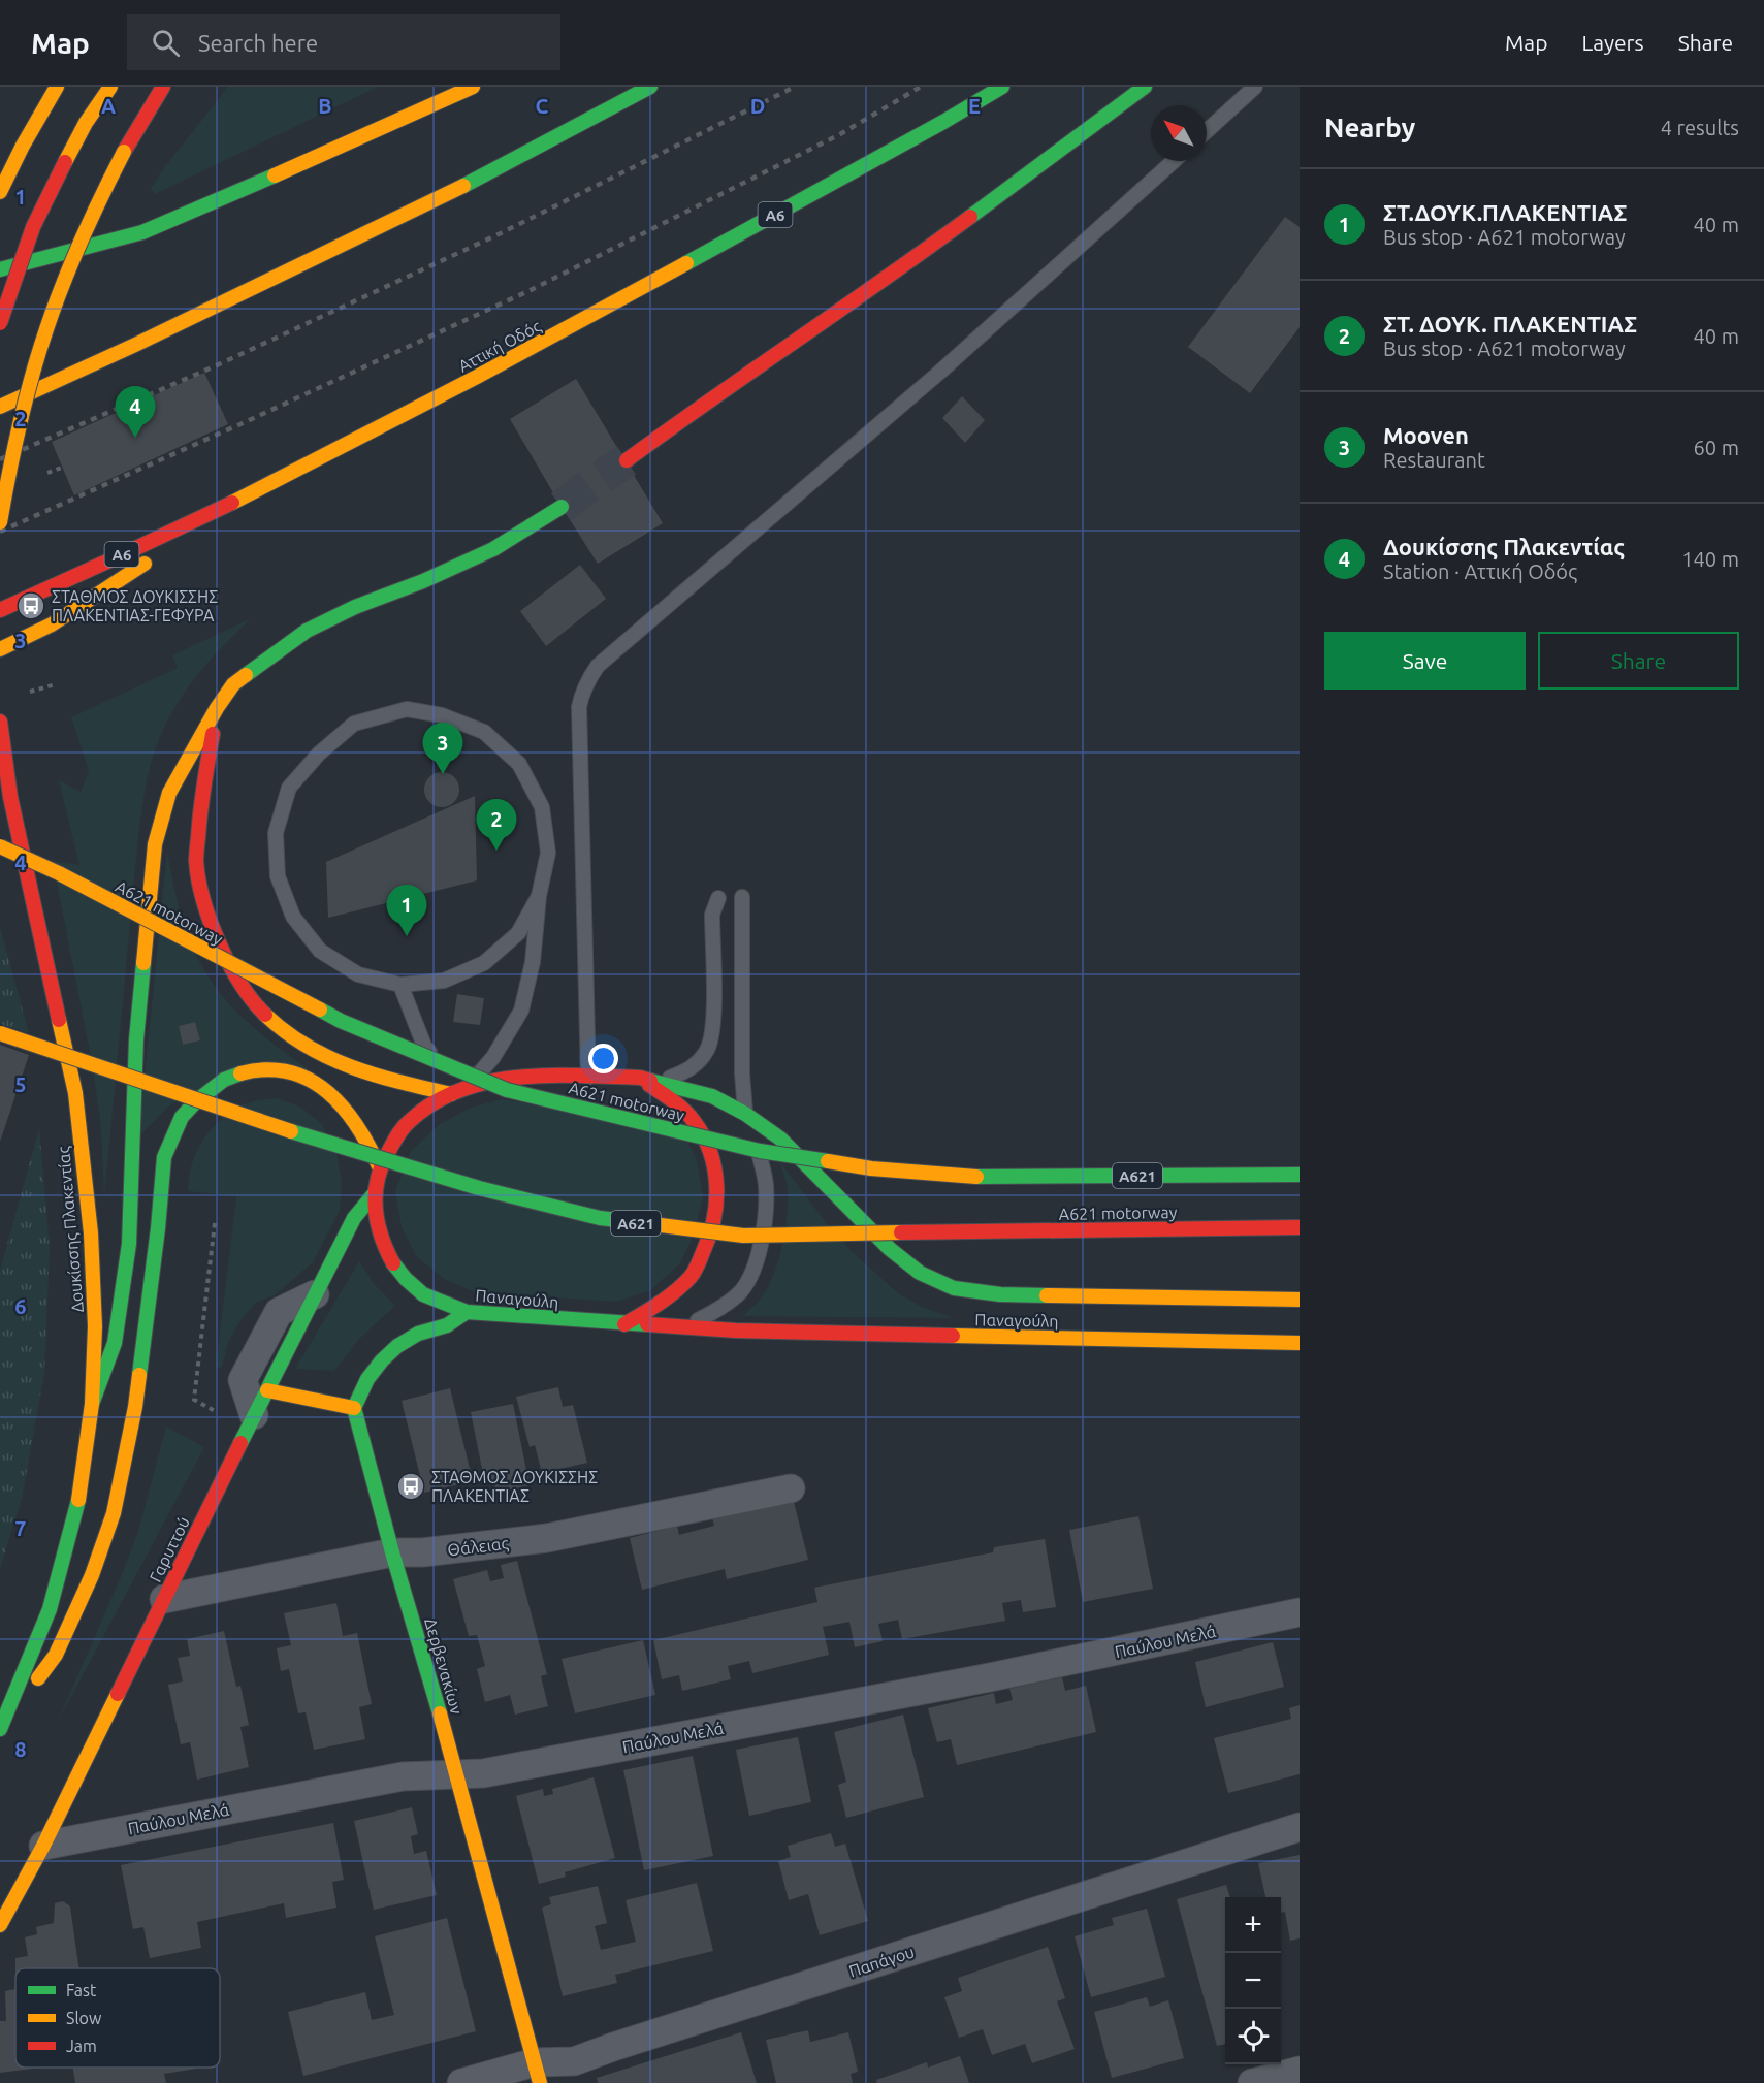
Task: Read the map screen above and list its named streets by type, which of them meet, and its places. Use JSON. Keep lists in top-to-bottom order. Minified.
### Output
{"streets":{"main road":["Α6","Αττική Οδός","A621 motorway","Α621","Δουκίσσης Πλακεντίας","Παναγούλη","Γαρυττού","Δερβενακίων"],"street":["Θάλειας","Παύλου Μελά","Παπάγου"]},"crossings":[["Παναγούλη","Γαρυττού"],["Θάλειας","Γαρυττού"],["Θάλειας","Δερβενακίων"],["Γαρυττού","Παύλου Μελά"],["Παύλου Μελά","Δερβενακίων"],["Δερβενακίων","Παπάγου"]],"places":{"bus stop":["ΣΤΑΘΜΟΣ ΔΟΥΚΙΣΣΗΣ ΠΛΑΚΕΝΤΙΑΣ-ΓΕΦΥΡΑ","ΣΤΑΘΜΟΣ ΔΟΥΚΙΣΣΗΣ ΠΛΑΚΕΝΤΙΑΣ"]},"legend":["Fast","Slow","Jam"],"north":"top left","page":{"header":"Map","search":"Search here","nav":["Map","Layers","Share"],"heading":["Nearby","4 results"],"list":[{"mark":"1","name":"ΣΤ.ΔΟΥΚ.ΠΛΑΚΕΝΤΙΑΣ","note":"Bus stop · A621 motorway","value":"40 m"},{"mark":"2","name":"ΣΤ. ΔΟΥΚ. ΠΛΑΚΕΝΤΙΑΣ","note":"Bus stop · A621 motorway","value":"40 m"},{"mark":"3","name":"Mooven","note":"Restaurant","value":"60 m"},{"mark":"4","name":"Δουκίσσης Πλακεντίας","note":"Station · Αττική Οδός","value":"140 m"}],"pins":["4","3","2","1"],"buttons":["Save","Share"],"map_buttons":["+","−"]},"grid":{"columns":["A","B","C","D","E"],"rows":["1","2","3","4","5","6","7","8"]}}
